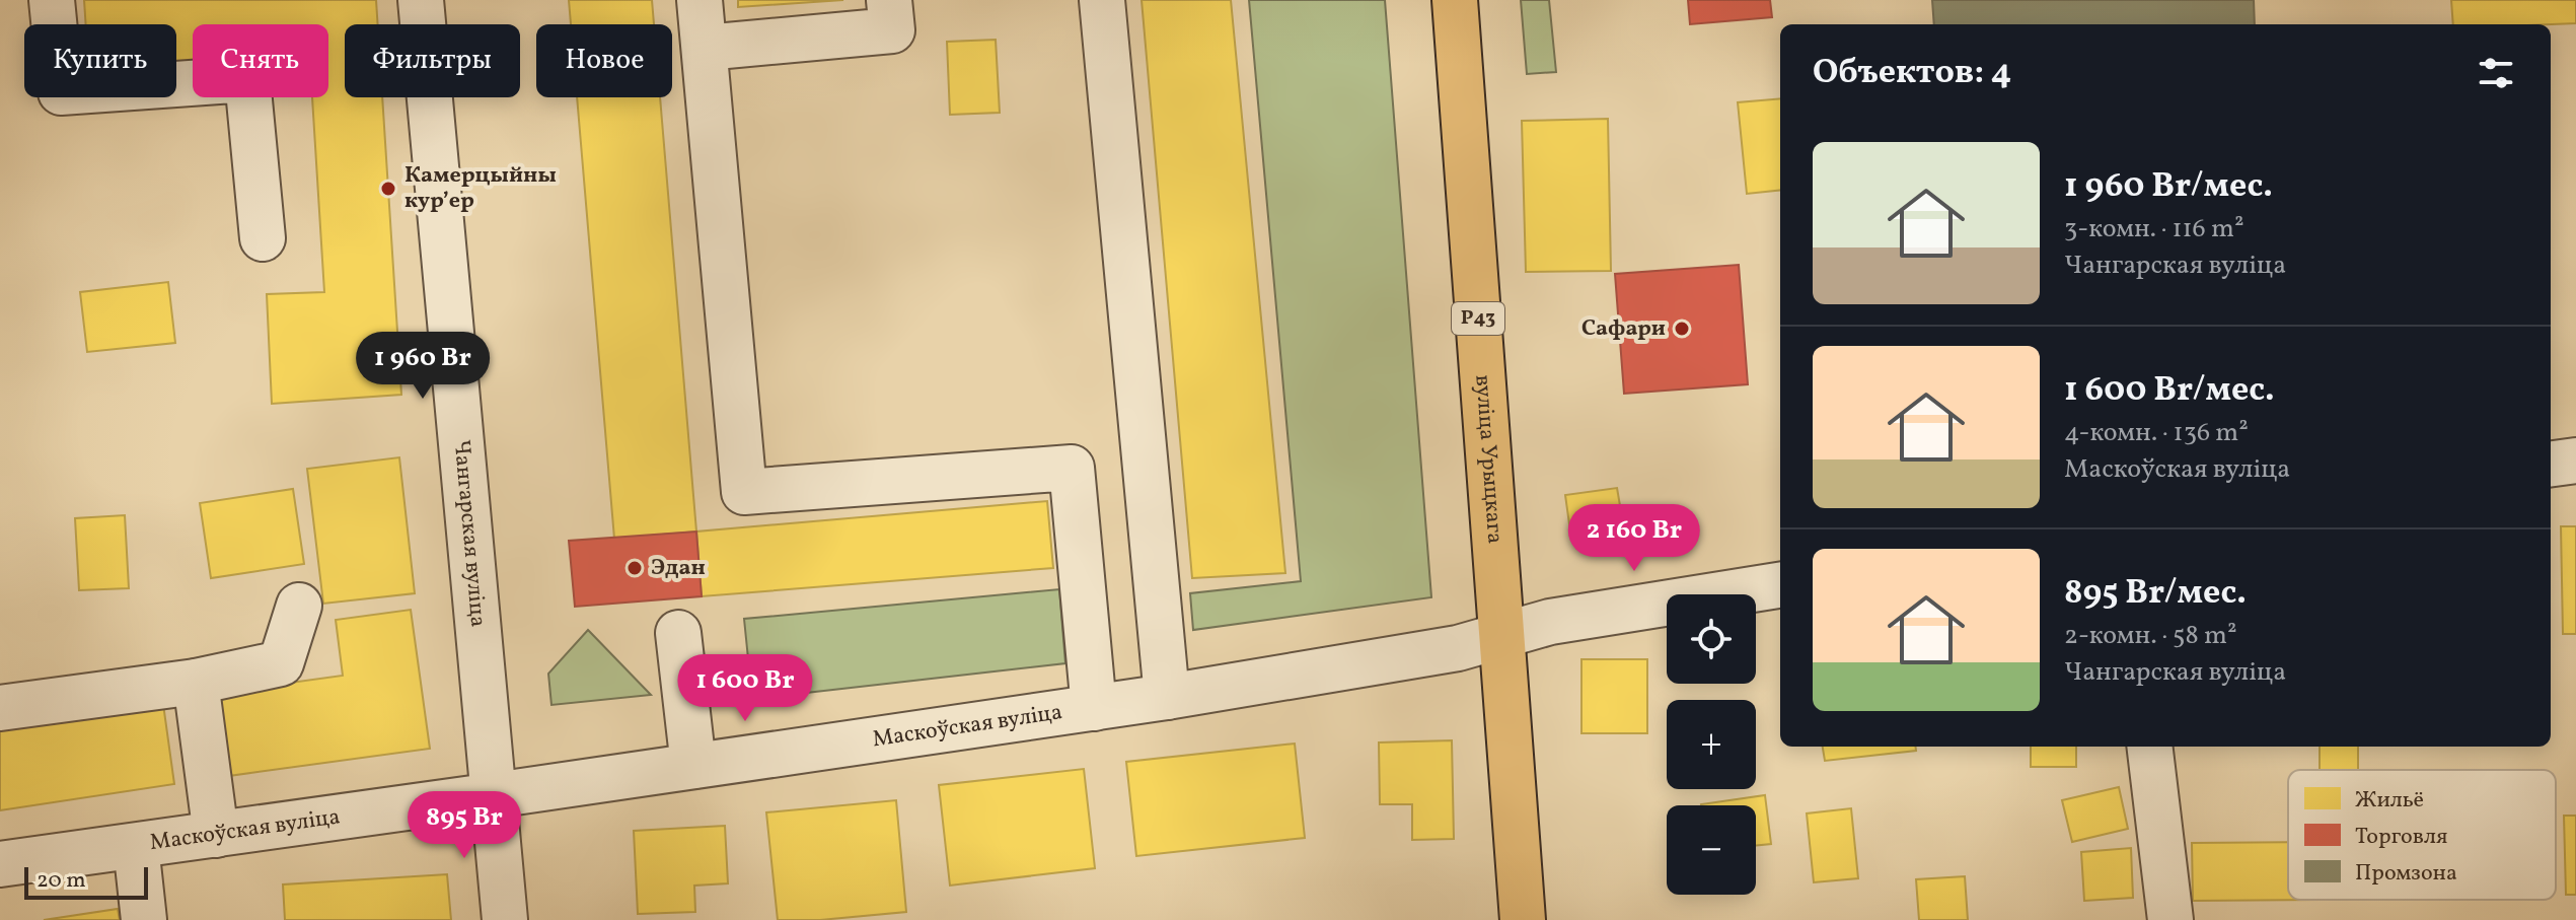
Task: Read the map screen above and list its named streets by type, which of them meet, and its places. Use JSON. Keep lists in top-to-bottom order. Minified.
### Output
{"streets":{"main road":["Р43","вуліца Урыцкага"],"street":["Чангарская вуліца","Маскоўская вуліца"]},"crossings":[["вуліца Урыцкага","Маскоўская вуліца"],["Чангарская вуліца","Маскоўская вуліца"]],"places":["Камерцыйны курʼер","Сафари","Эдан"],"legend":["Жильё","Торговля","Промзона"],"scale_bar":"20 m","page":{"chip":["Купить","Снять","Фильтры","Новое"],"heading":"Объектов: 4","list":[{"name":"1 960 Br/мес.","note":"3-комн. · 116 m² · Чангарская вуліца"},{"name":"1 600 Br/мес.","note":"4-комн. · 136 m² · Маскоўская вуліца"},{"name":"895 Br/мес.","note":"2-комн. · 58 m² · Чангарская вуліца"}],"price":["1 960 Br","2 160 Br","1 600 Br","895 Br"],"map_buttons":["+","−"],"scale":"20 m"}}
